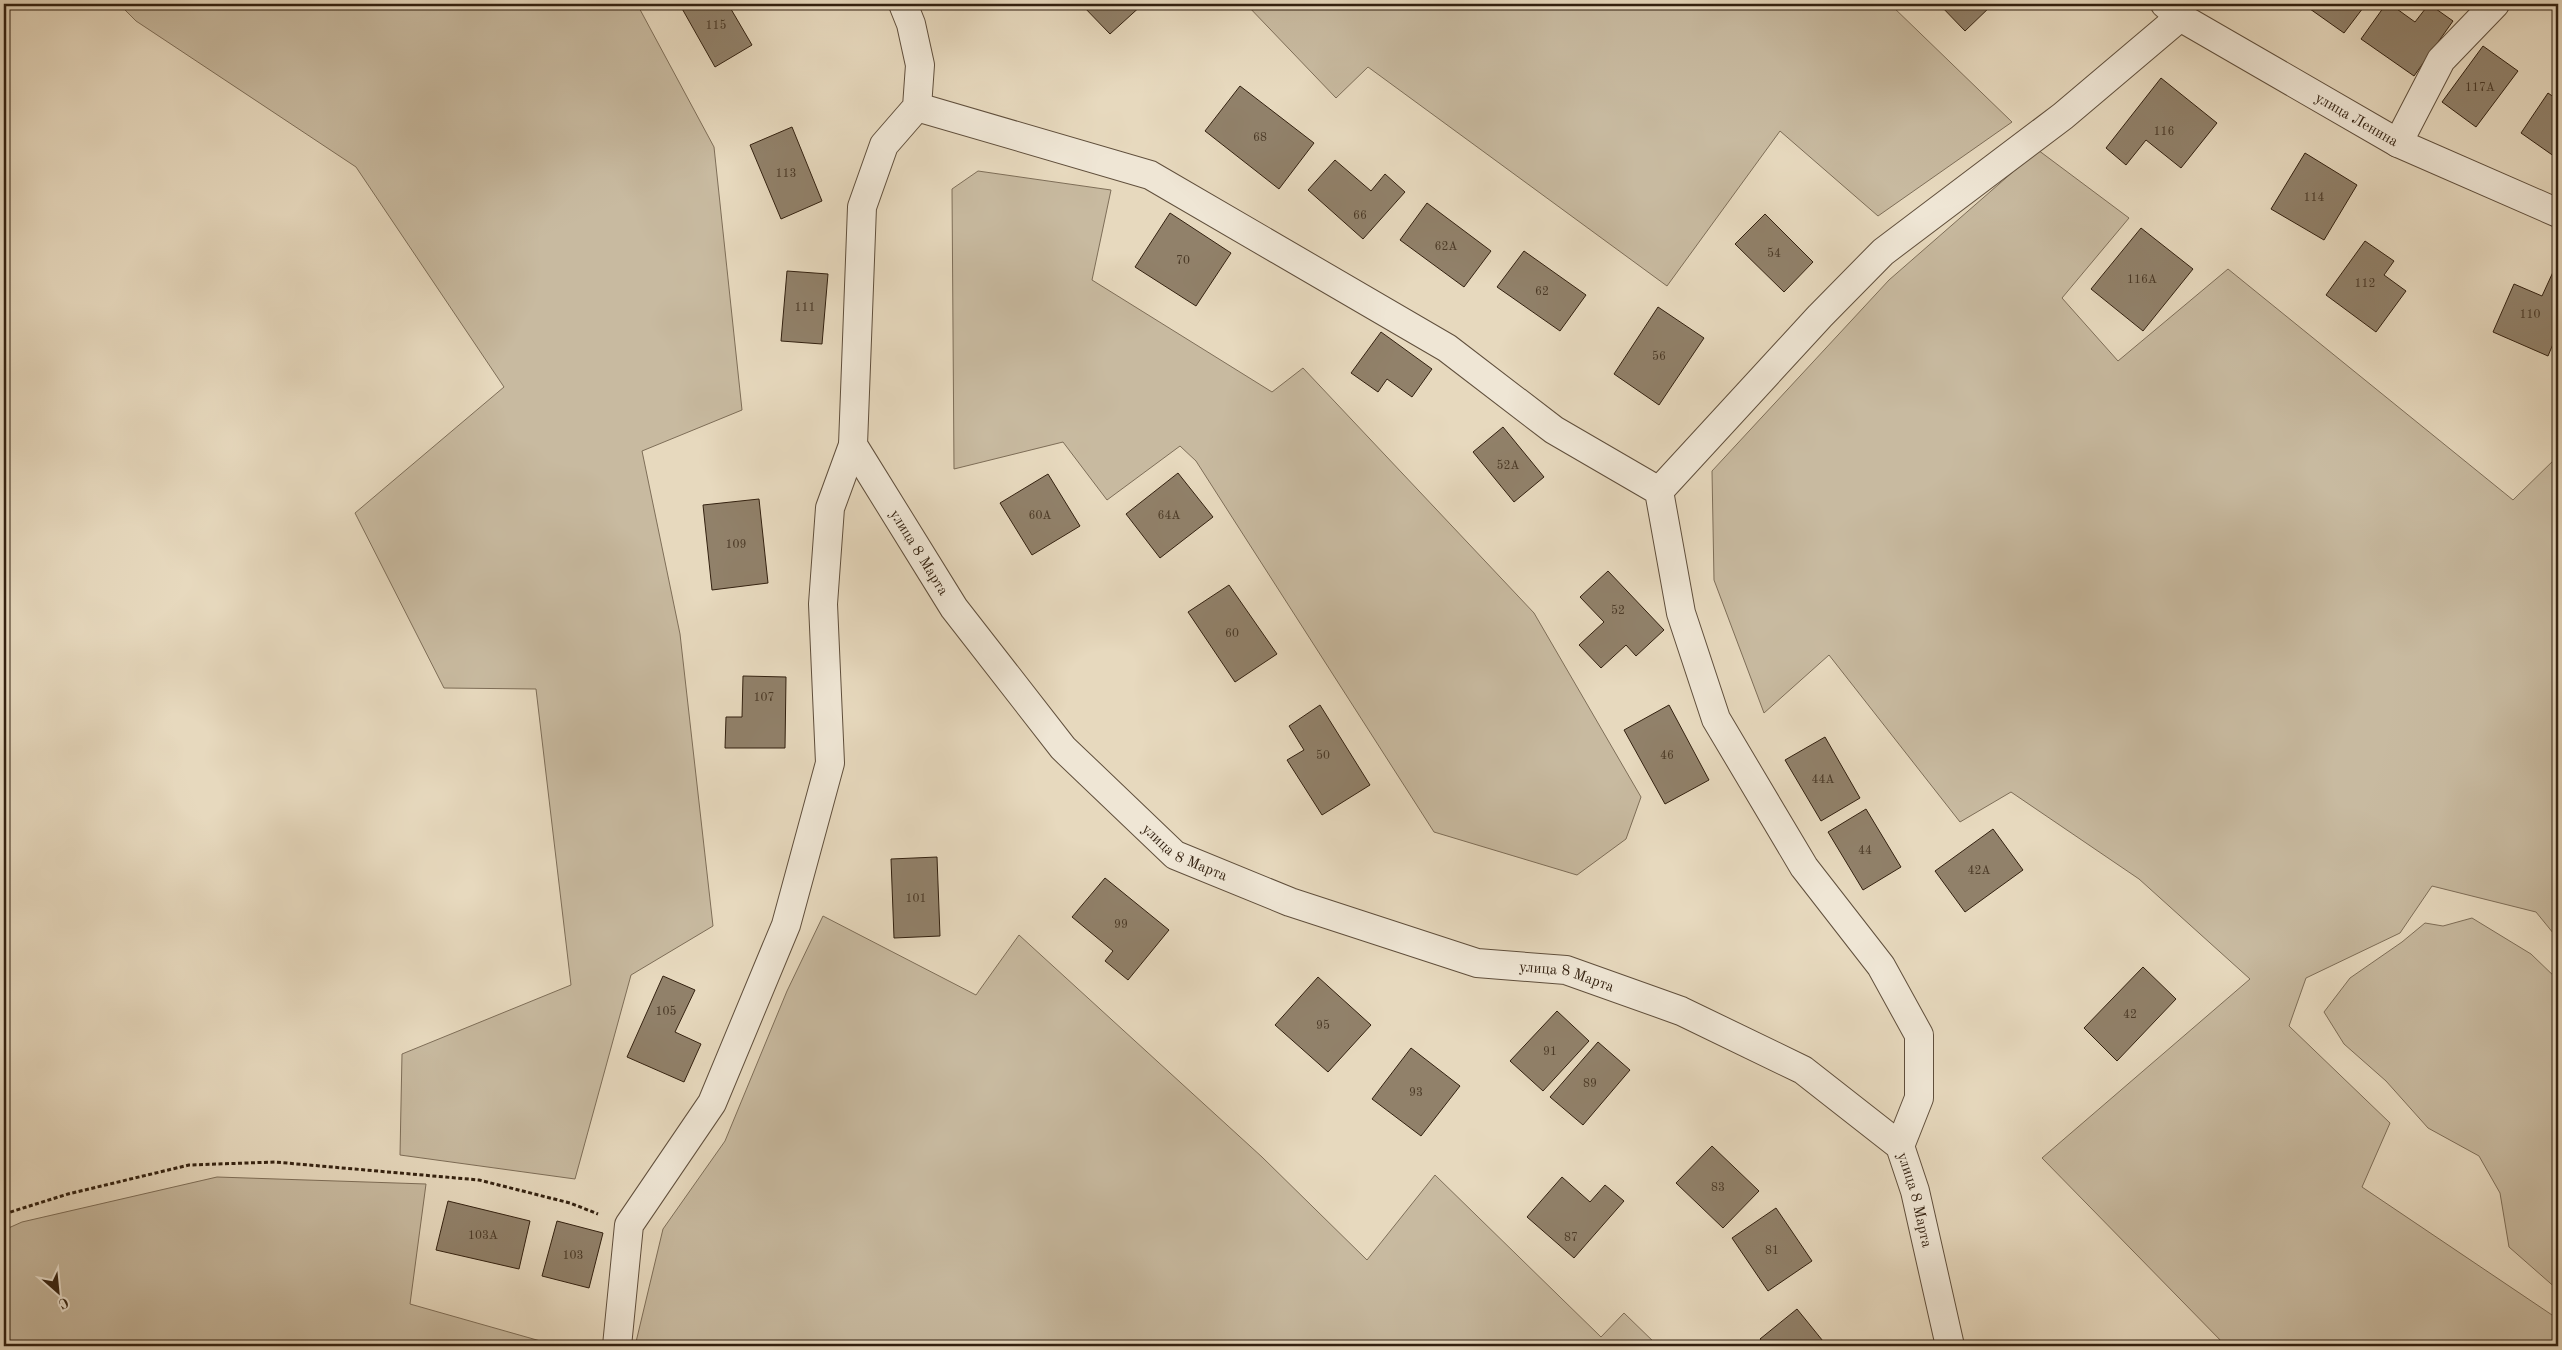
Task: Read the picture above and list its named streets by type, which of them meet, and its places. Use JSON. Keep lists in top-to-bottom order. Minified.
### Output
{"streets":{"street":["улица Ленина","улица 8 Марта"]},"house_numbers":["115","117А","116","68","113","114","66","62А","54","70","116А","112","62","111","110","56","52А","60А","64А","109","52","60","107","50","46","44А","44","42А","101","99","105","42","95","91","89","93","83","103А","87","81","103"],"north":"bottom right"}
